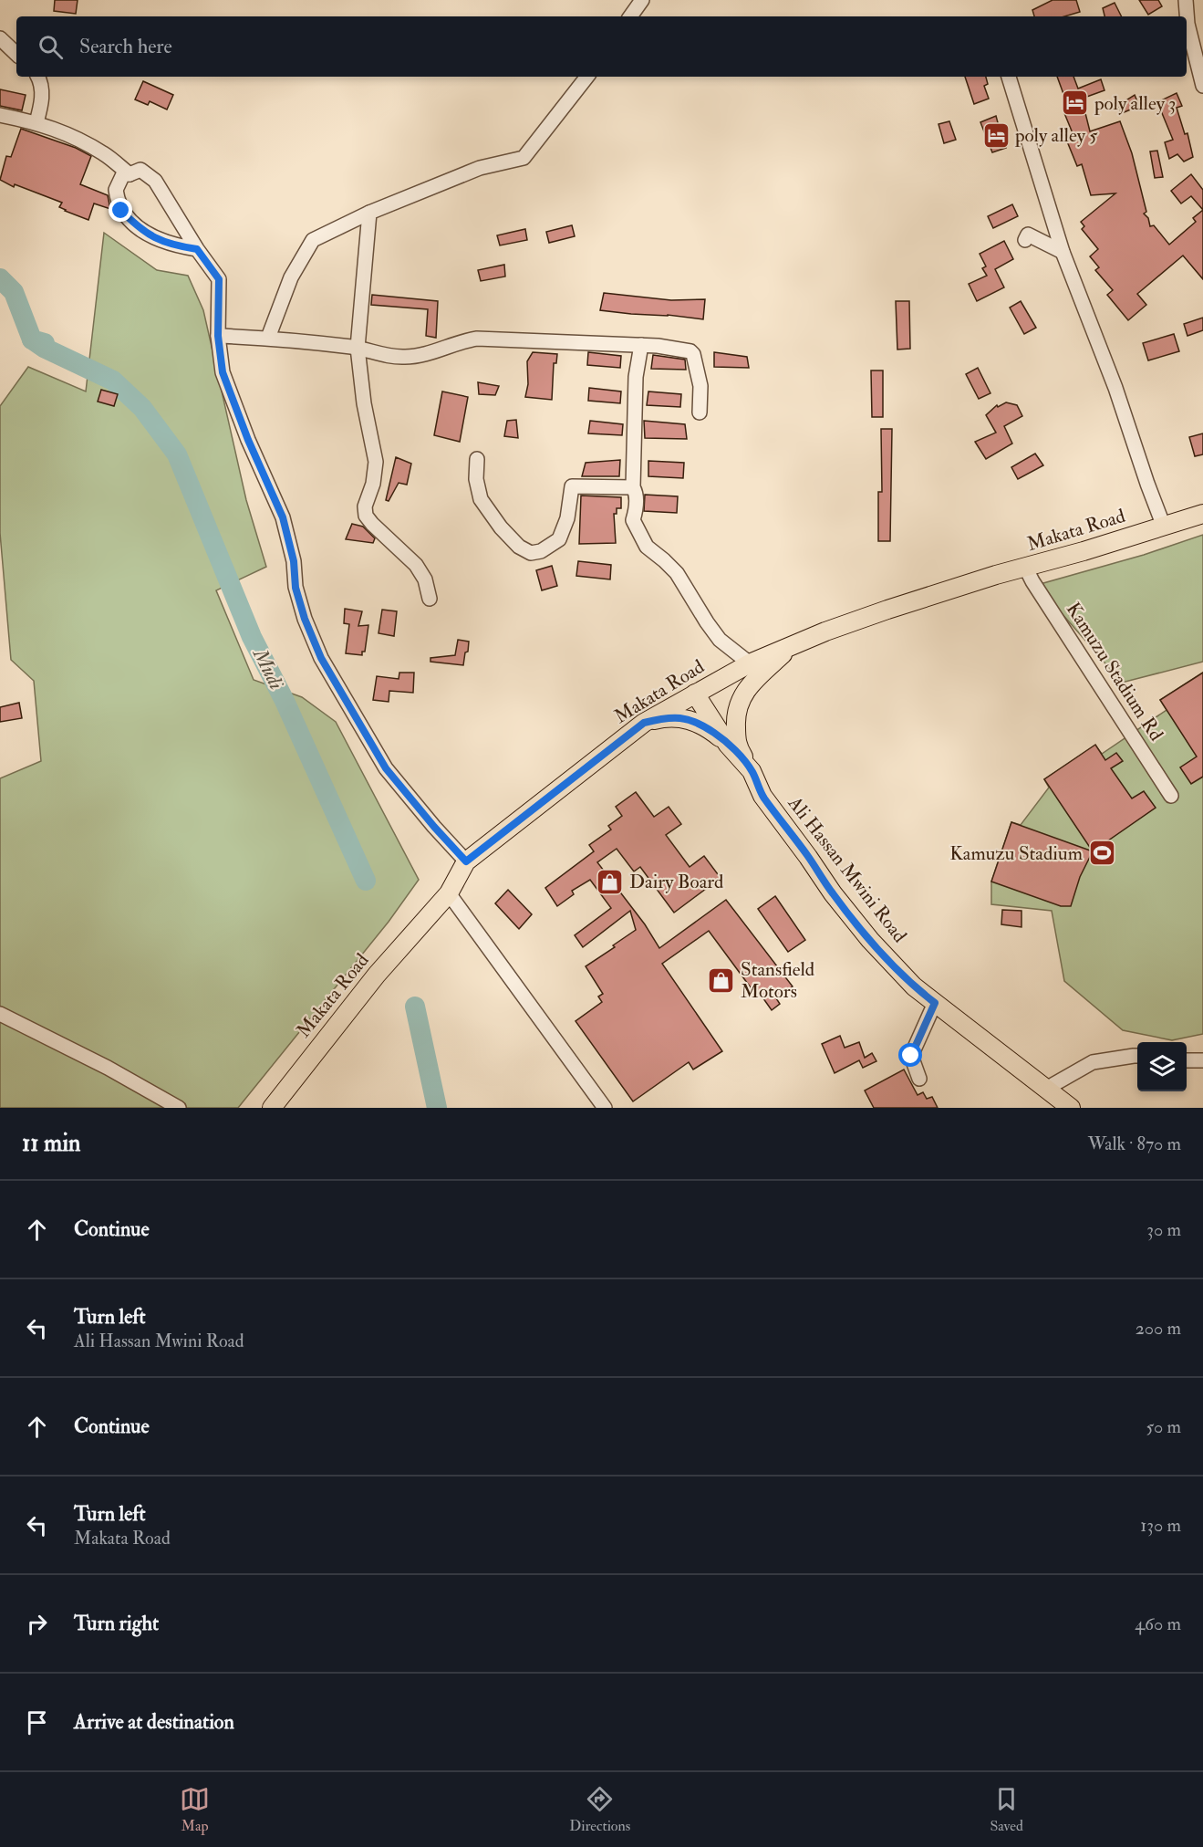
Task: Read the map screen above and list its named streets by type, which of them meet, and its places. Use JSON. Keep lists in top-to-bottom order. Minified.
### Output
{"streets":{"main road":["Makata Road","Ali Hassan Mwini Road"],"street":["Kamuzu Stadium Rd"]},"crossings":[["Makata Road","Kamuzu Stadium Rd"],["Makata Road","Ali Hassan Mwini Road"]],"water":["Mudi"],"places":{"hotel":["poly alley 3","poly alley 5"],"sports":["Kamuzu Stadium"],"shop":["Dairy Board","Stansfield Motors"]},"page":{"search":"Search here","heading":["11 min","Walk · 870 m"],"list":[["Continue","30 m"],["Turn left","Ali Hassan Mwini Road","200 m"],["Continue","50 m"],["Turn left","Makata Road","130 m"],["Turn right","460 m"],"Arrive at destination"],"nav":["Map","Directions","Saved"]}}
